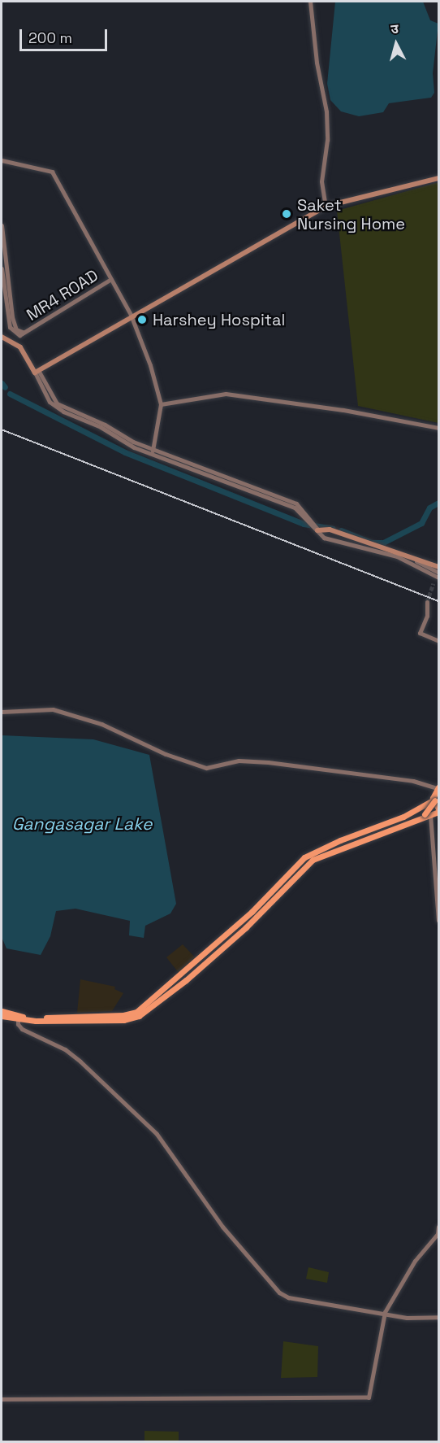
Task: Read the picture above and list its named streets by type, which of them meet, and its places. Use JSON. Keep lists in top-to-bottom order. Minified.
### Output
{"streets":{"street":["MR4 ROAD"]},"water":["Gangasagar Lake"],"places":["Saket Nursing Home","Harshey Hospital"],"scale_bar":"200 m","north":"top"}
